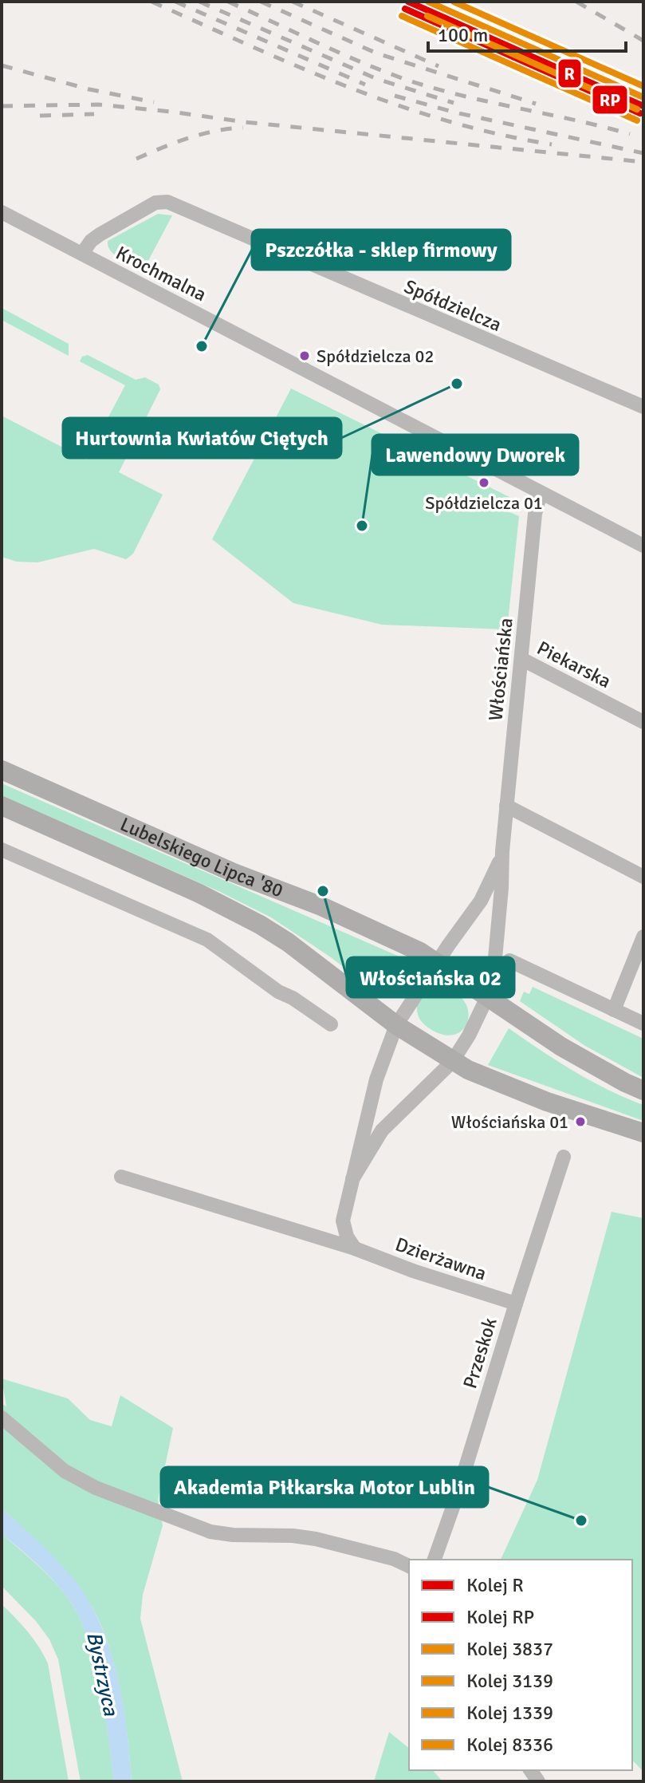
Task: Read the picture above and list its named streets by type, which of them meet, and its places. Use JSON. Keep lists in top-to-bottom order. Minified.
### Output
{"streets":{"main road":["Lubelskiego Lipca '80"],"street":["Krochmalna","Spółdzielcza","Piekarska","Włościańska","Dzierżawna","Przeskok"]},"crossings":[["Krochmalna","Spółdzielcza"],["Krochmalna","Włościańska"],["Piekarska","Włościańska"],["Włościańska","Lubelskiego Lipca '80"],["Dzierżawna","Przeskok"]],"water":["Bystrzyca"],"places":["Pszczółka - sklep firmowy","Spółdzielcza 02","Hurtownia Kwiatów Ciętych","Spółdzielcza 01","Lawendowy Dworek","Włościańska 02","Włościańska 01","Akademia Piłkarska Motor Lublin"],"lines":["rail line R","rail line 3837","rail line 1339","rail line RP","rail line 3139","rail line 8336"],"legend":["Kolej R","Kolej RP","Kolej 3837","Kolej 3139","Kolej 1339","Kolej 8336"],"scale_bar":"100 m"}
